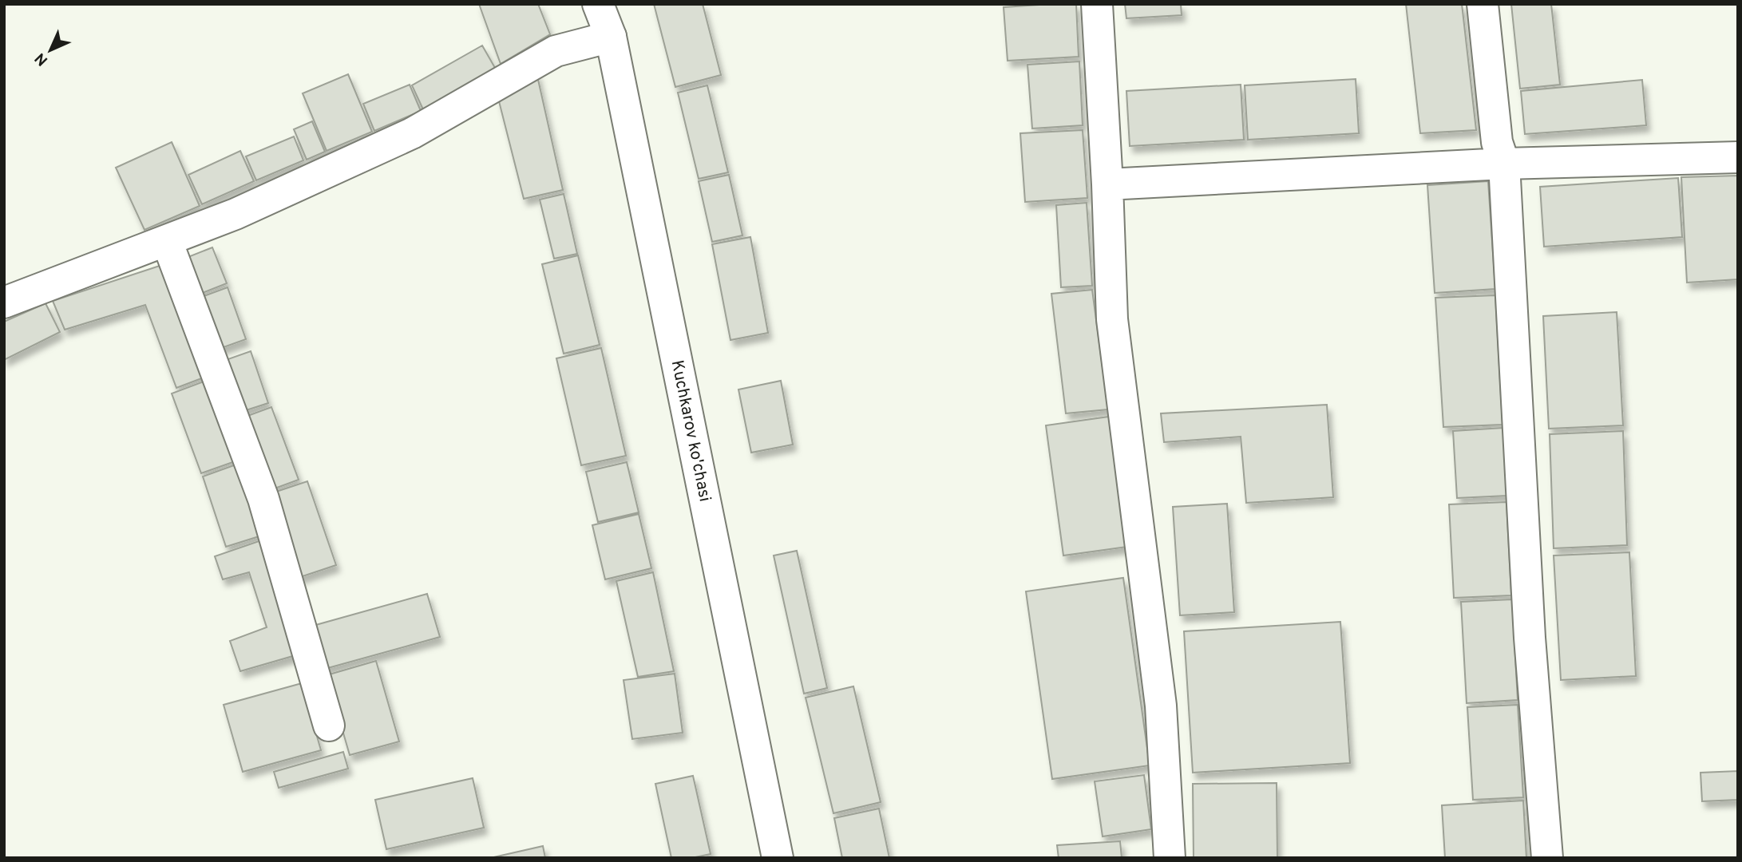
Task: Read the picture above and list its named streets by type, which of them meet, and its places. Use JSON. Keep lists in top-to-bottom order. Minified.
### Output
{"streets":{"street":["Kuchkarov ko'chasi"]},"north":"bottom left"}
